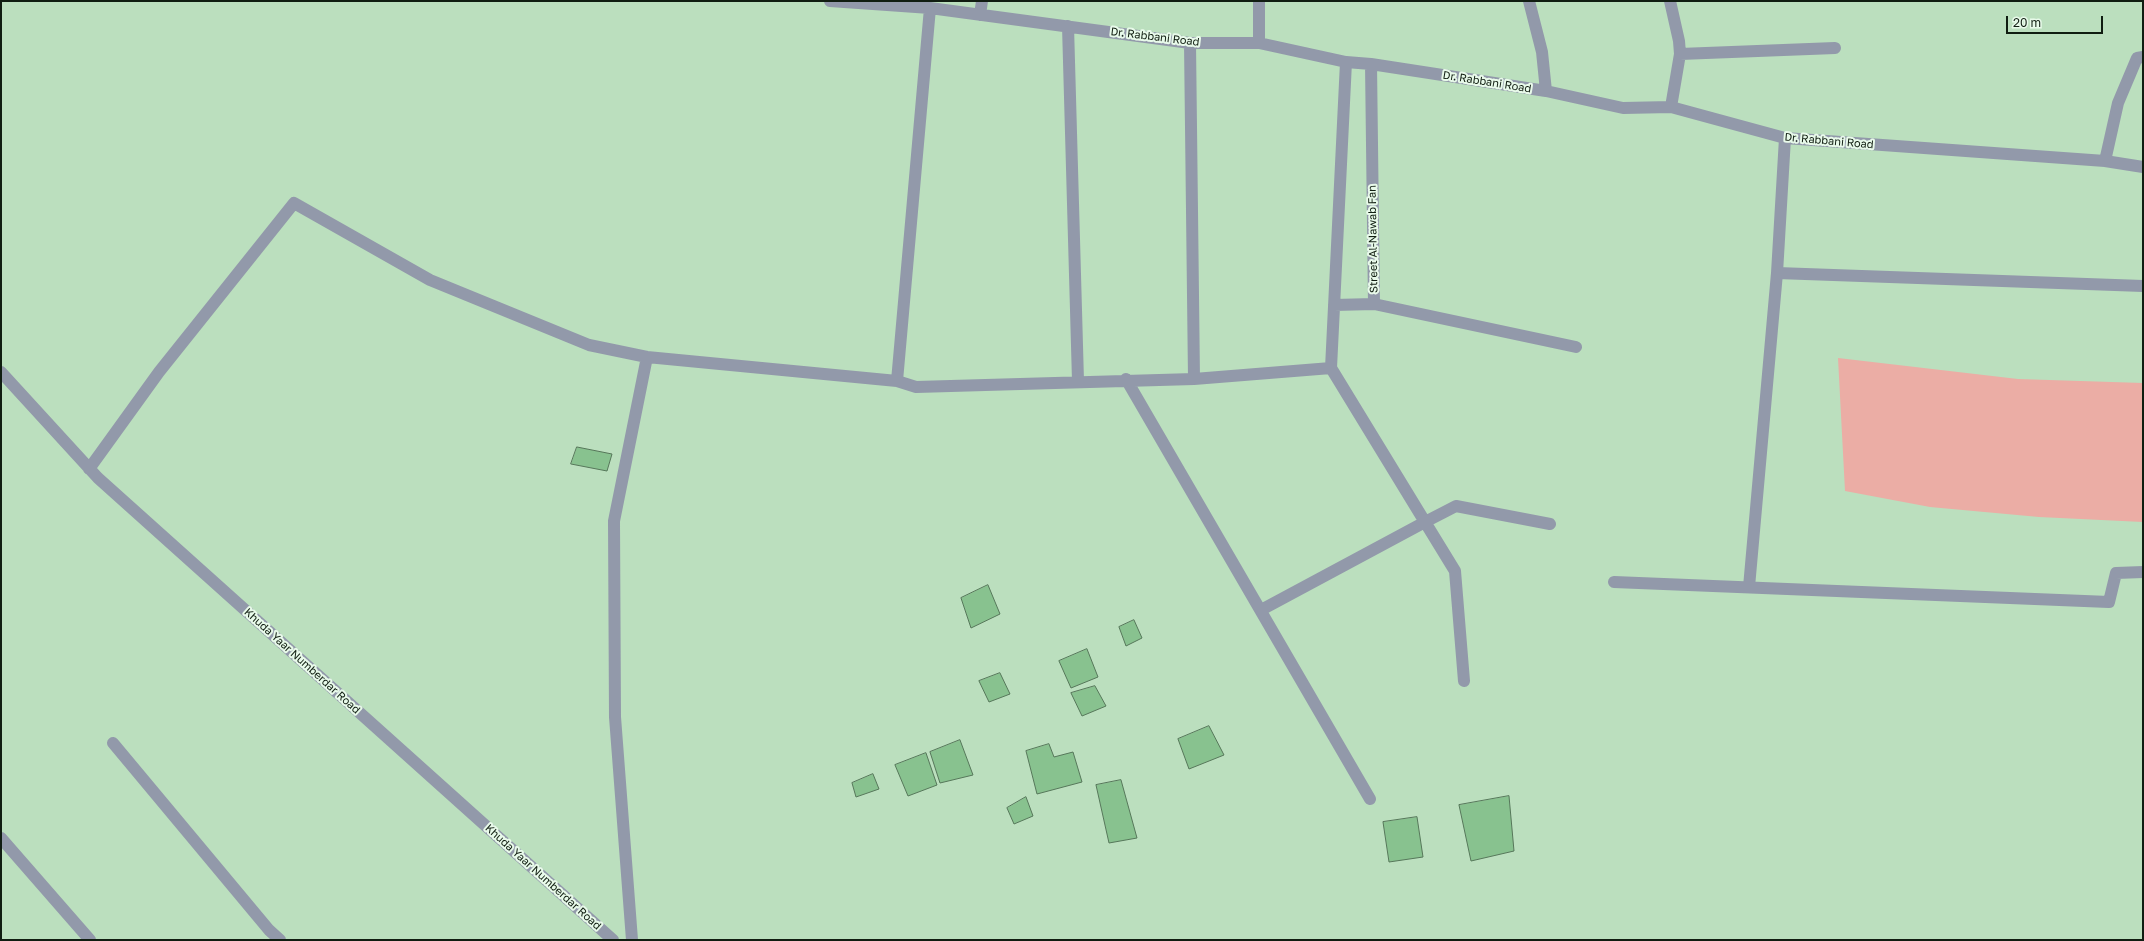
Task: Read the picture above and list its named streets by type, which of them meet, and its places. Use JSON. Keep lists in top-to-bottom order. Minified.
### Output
{"streets":{"street":["Dr. Rabbani Road","Street Al-Nawab Fan","Khuda Yaar Numberdar Road"]},"crossings":[["Dr. Rabbani Road","Street Al-Nawab Fan"]],"scale_bar":"20 m"}
